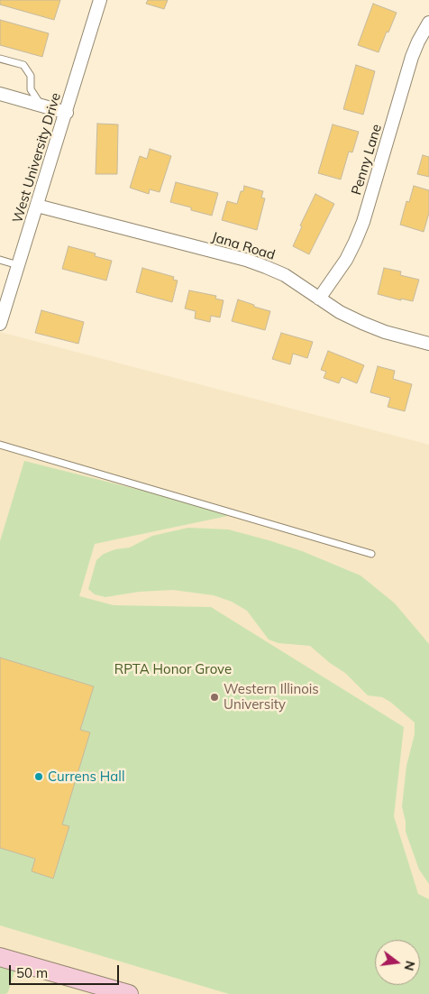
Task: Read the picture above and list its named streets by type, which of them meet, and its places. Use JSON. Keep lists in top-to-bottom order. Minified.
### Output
{"streets":{"street":["West University Drive","Penny Lane","Jana Road"]},"crossings":[["West University Drive","Jana Road"],["Penny Lane","Jana Road"]],"parks":["RPTA Honor Grove"],"places":["Western Illinois University","Currens Hall"],"scale_bar":"50 m","north":"right"}
